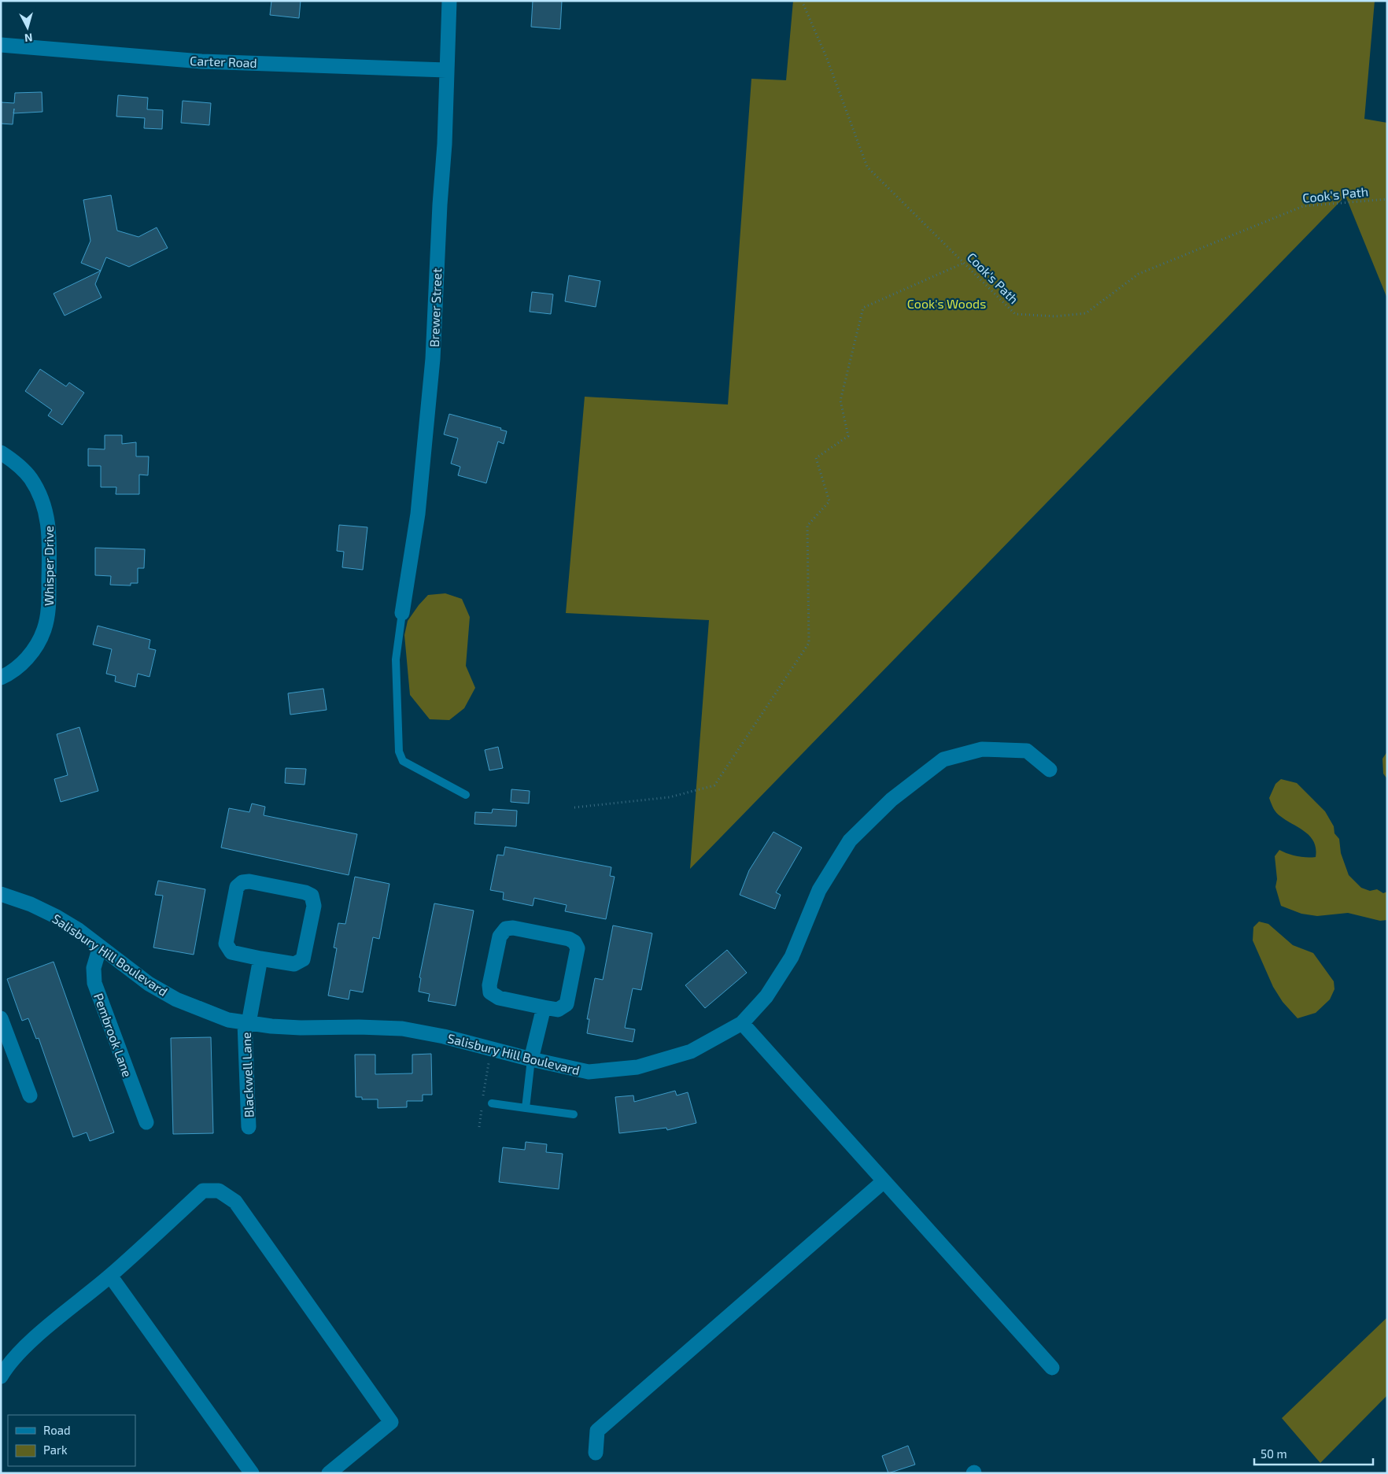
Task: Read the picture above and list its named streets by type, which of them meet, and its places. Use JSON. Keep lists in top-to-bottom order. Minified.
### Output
{"streets":{"street":["Carter Road","Brewer Street","Whisper Drive","Salisbury Hill Boulevard","Pembrook Lane","Blackwell Lane"],"path":["Cook's Path"]},"crossings":[["Carter Road","Brewer Street"],["Salisbury Hill Boulevard","Pembrook Lane"],["Salisbury Hill Boulevard","Blackwell Lane"]],"parks":["Cook's Woods"],"legend":["Road","Park"],"scale_bar":"50 m","north":"bottom"}
